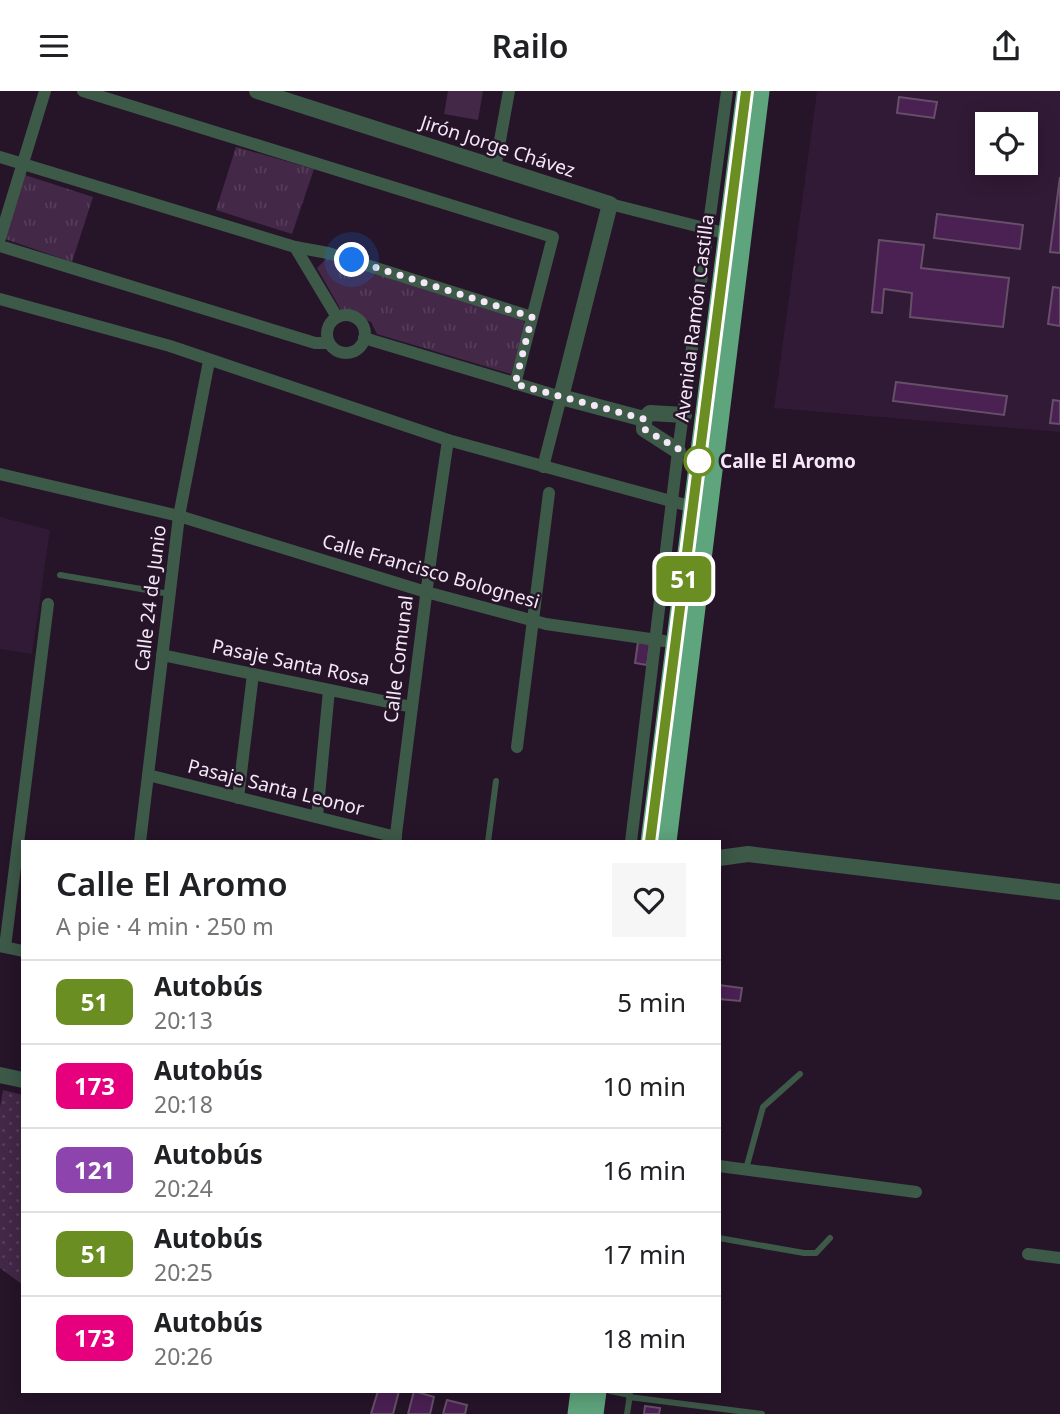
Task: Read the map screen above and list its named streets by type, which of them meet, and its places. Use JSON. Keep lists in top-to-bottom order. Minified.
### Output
{"streets":{"highway":["Avenida Ramón Castilla"],"street":["Jirón Jorge Chávez","Calle Francisco Bolognesi","Calle 24 de Junio","Calle Comunal","Pasaje Santa Rosa","Pasaje Santa Leonor"]},"crossings":[["Jirón Jorge Chávez","Avenida Ramón Castilla"],["Avenida Ramón Castilla","Calle Francisco Bolognesi"],["Calle Francisco Bolognesi","Calle 24 de Junio"],["Calle Francisco Bolognesi","Calle Comunal"],["Calle 24 de Junio","Pasaje Santa Rosa"],["Calle 24 de Junio","Pasaje Santa Leonor"],["Calle Comunal","Pasaje Santa Rosa"],["Calle Comunal","Pasaje Santa Leonor"]],"places":["Calle El Aromo"],"lines":["bus line 51"],"page":{"header":"Railo","on_map":"51","heading":["Calle El Aromo","A pie · 4 min · 250 m"],"list":[{"mark":"51","name":"Autobús","note":"20:13","value":"5 min"},{"mark":"173","name":"Autobús","note":"20:18","value":"10 min"},{"mark":"121","name":"Autobús","note":"20:24","value":"16 min"},{"mark":"51","name":"Autobús","note":"20:25","value":"17 min"},{"mark":"173","name":"Autobús","note":"20:26","value":"18 min"}]}}
